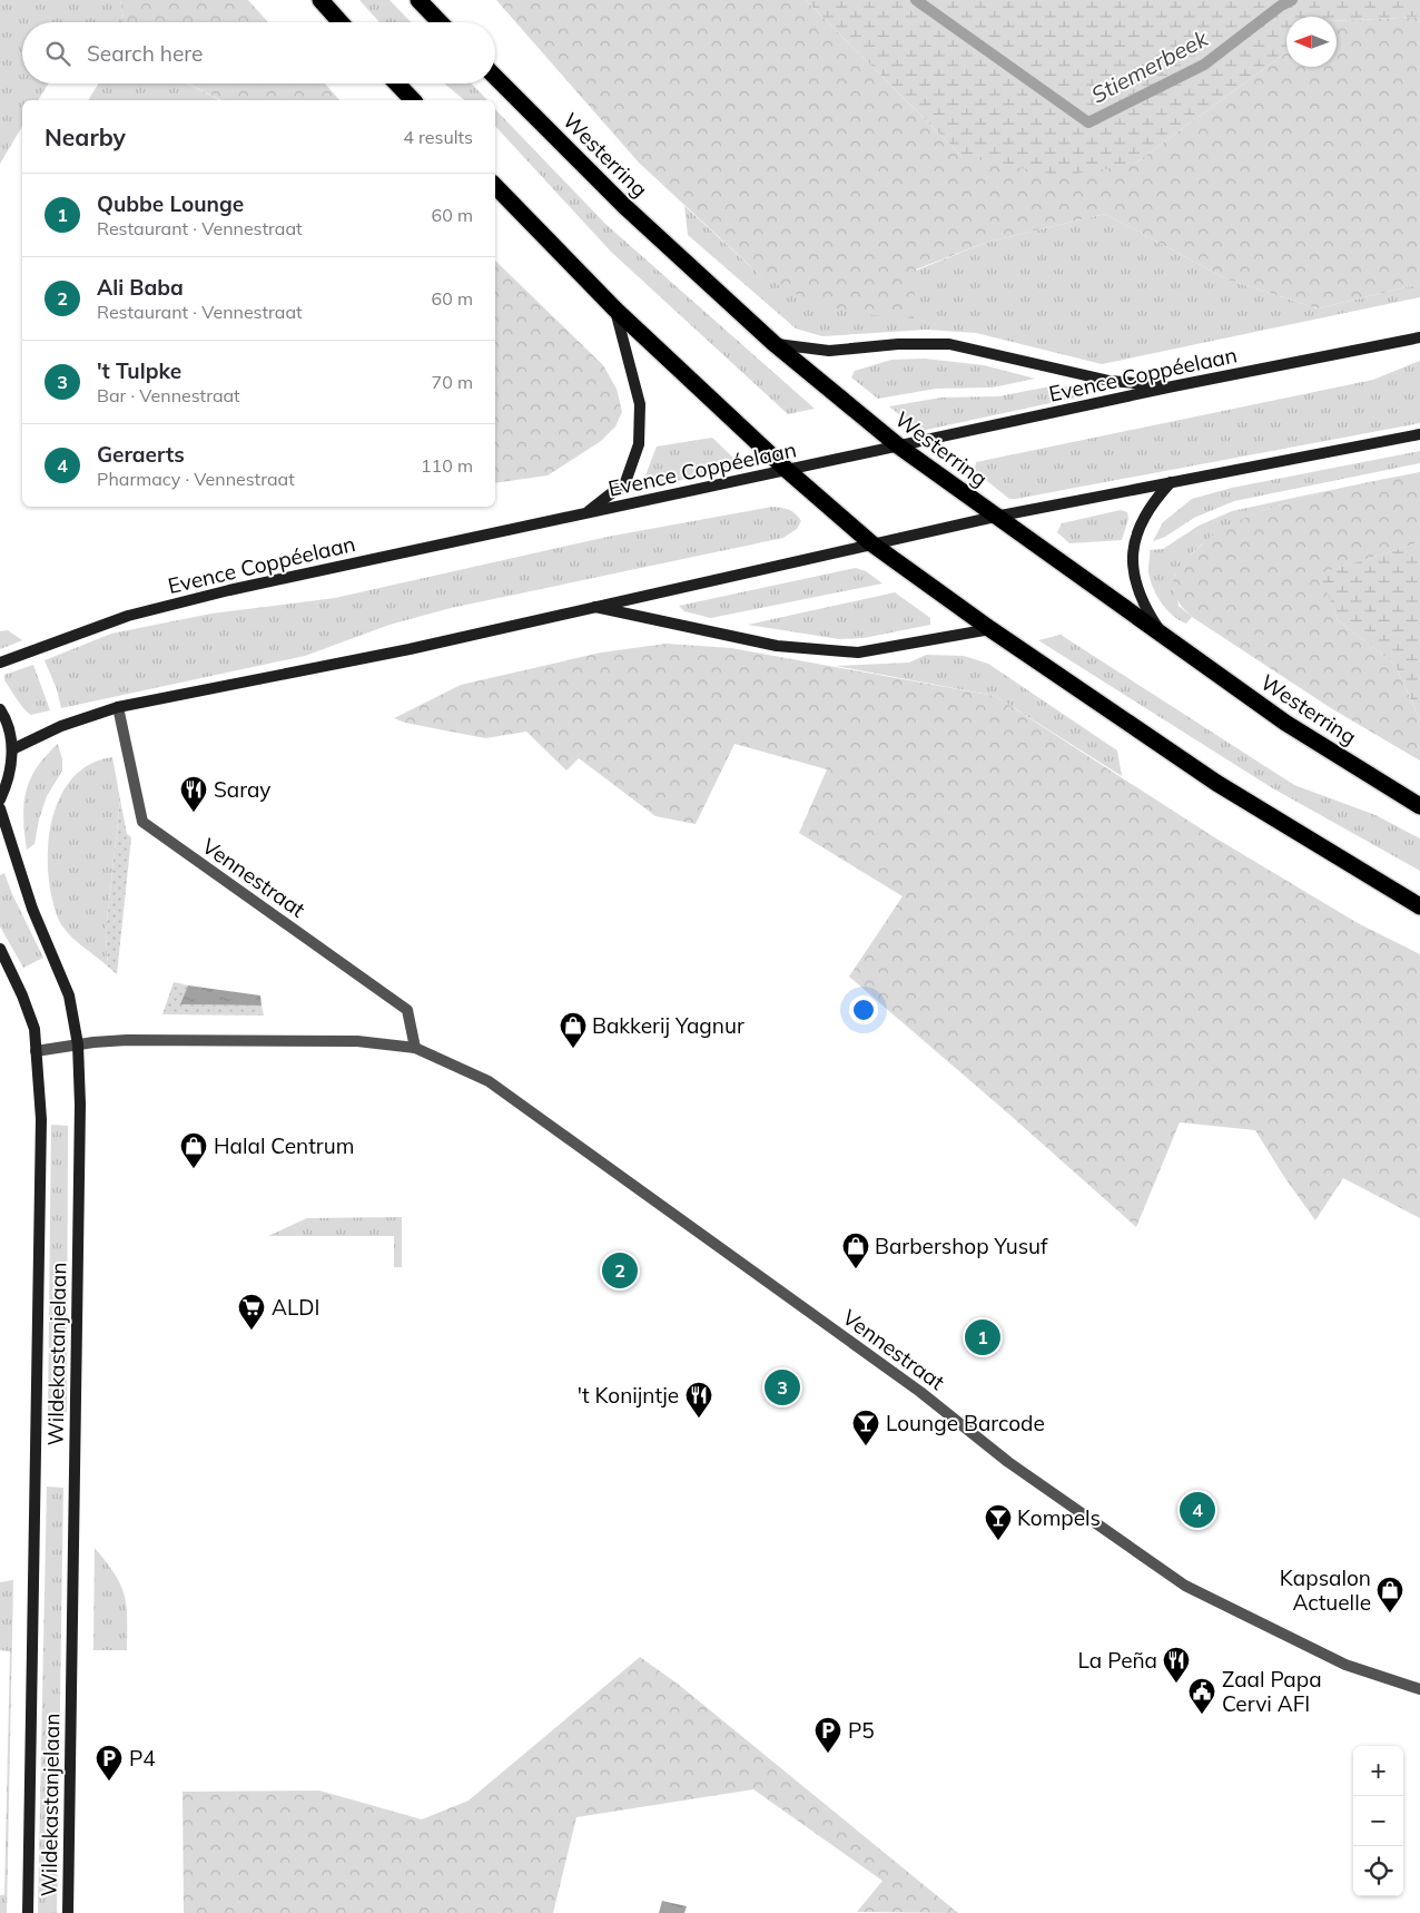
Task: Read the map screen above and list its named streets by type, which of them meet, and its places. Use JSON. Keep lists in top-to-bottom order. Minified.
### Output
{"streets":{"highway":["Westerring"],"street":["Evence Coppéelaan","Vennestraat","Wildekastanjelaan"]},"crossings":[["Westerring","Evence Coppéelaan"],["Vennestraat","Wildekastanjelaan"]],"water":["Stiemerbeek"],"places":{"restaurant":["Saray","'t Konijntje","La Peña"],"shop":["Bakkerij Yagnur","Halal Centrum","Barbershop Yusuf","Kapsalon Actuelle"],"supermarket":["ALDI"],"bar":["Lounge Barcode","Kompels"],"public building":["Zaal Papa Cervi AFI"],"parking":["P5","P4"]},"north":"left","page":{"search":"Search here","heading":["Nearby","4 results"],"list":[{"mark":"1","name":"Qubbe Lounge","note":"Restaurant · Vennestraat","value":"60 m"},{"mark":"2","name":"Ali Baba","note":"Restaurant · Vennestraat","value":"60 m"},{"mark":"3","name":"'t Tulpke","note":"Bar · Vennestraat","value":"70 m"},{"mark":"4","name":"Geraerts","note":"Pharmacy · Vennestraat","value":"110 m"}],"pins":["2","1","3","4"],"map_buttons":["+","−"]}}
